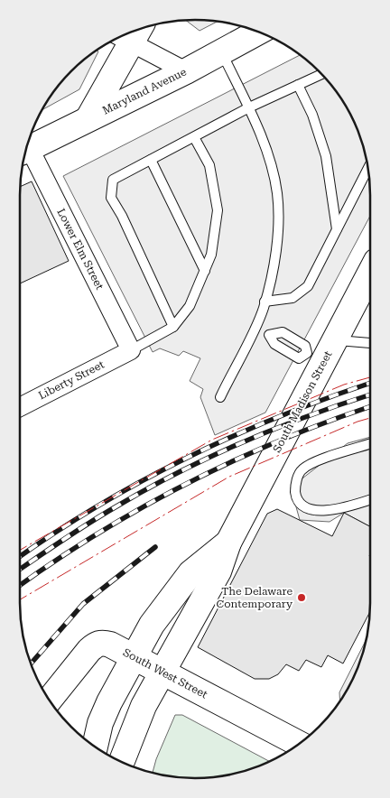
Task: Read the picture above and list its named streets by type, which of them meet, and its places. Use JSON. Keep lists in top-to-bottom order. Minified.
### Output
{"streets":{"street":["Maryland Avenue","Lower Elm Street","Liberty Street","South Madison Street","South West Street"]},"crossings":[["Lower Elm Street","Liberty Street"],["South Madison Street","South West Street"]],"places":["The Delaware Contemporary"]}
